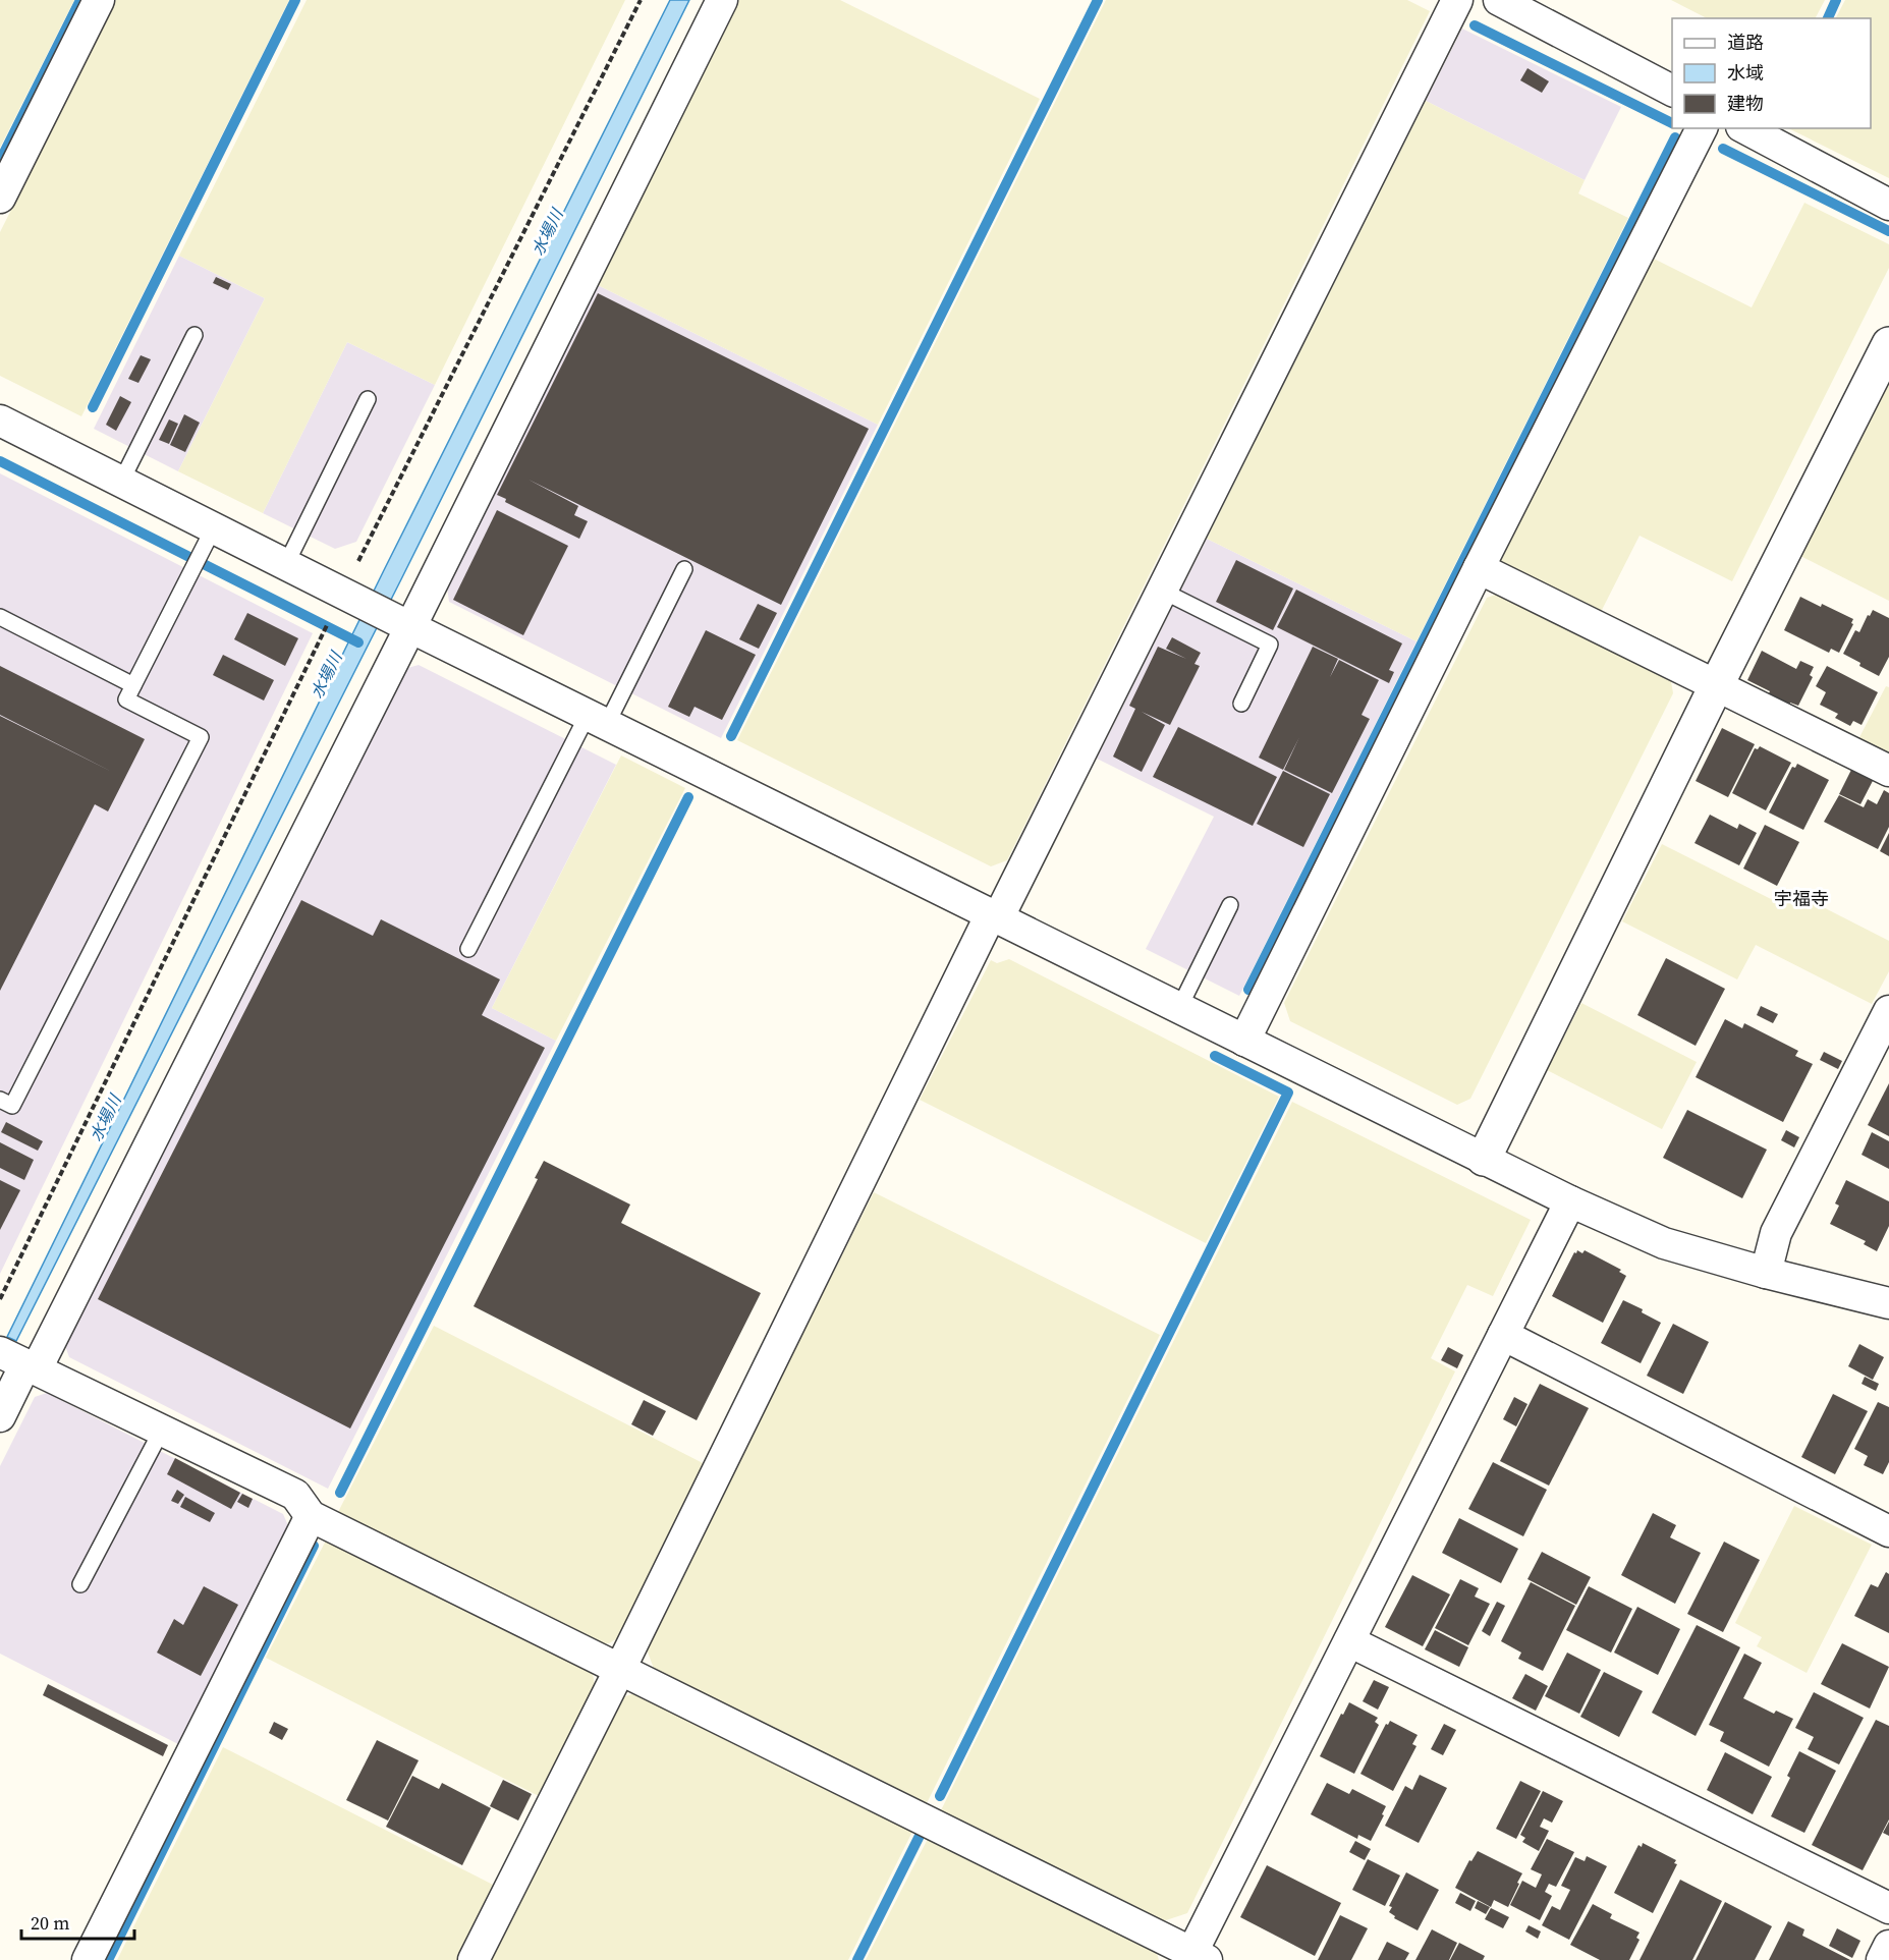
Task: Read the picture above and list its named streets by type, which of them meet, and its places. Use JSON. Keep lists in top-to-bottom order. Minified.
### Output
{"districts":["宇福寺"],"water":["水場川"],"legend":["道路","水域","建物"],"scale_bar":"20 m"}
